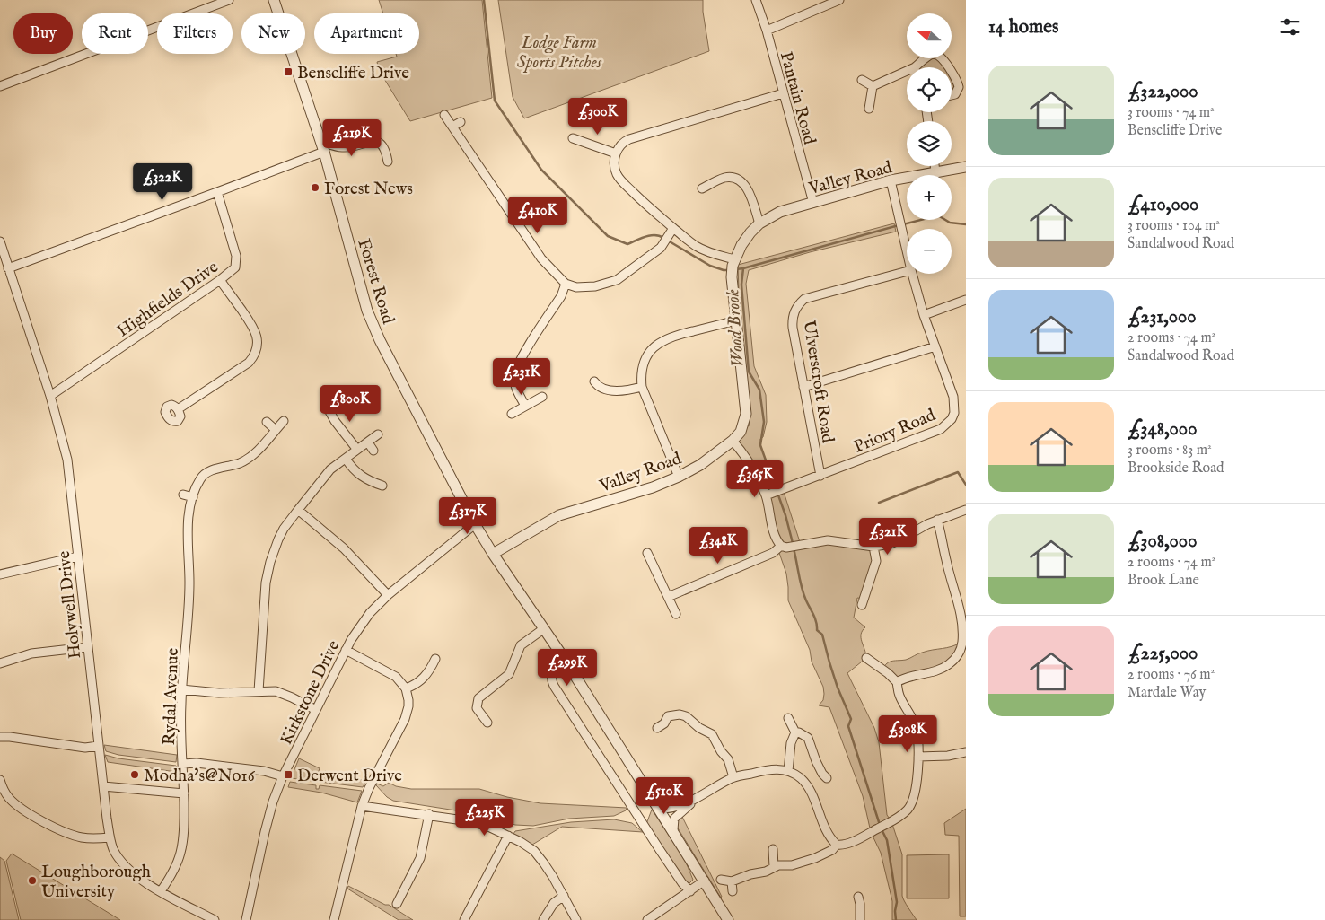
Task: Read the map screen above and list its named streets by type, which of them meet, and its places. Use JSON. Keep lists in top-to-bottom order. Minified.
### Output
{"streets":{"street":["Pantain Road","Valley Road","Forest Road","Highfields Drive","Ulverscroft Road","Priory Road","Holywell Drive","Kirkstone Drive","Rydal Avenue"]},"crossings":[["Pantain Road","Valley Road"],["Valley Road","Forest Road"],["Valley Road","Priory Road"],["Forest Road","Kirkstone Drive"],["Highfields Drive","Holywell Drive"],["Ulverscroft Road","Priory Road"],["Holywell Drive","Rydal Avenue"]],"water":["Wood Brook"],"parks":["Lodge Farm Sports Pitches"],"places":{"transit":["Benscliffe Drive","Derwent Drive"],"other":["Forest News","Modha's@No16","Loughborough University"]},"north":"left","page":{"heading":"14 homes","map_buttons":["+","−"],"chip":["Buy","Rent","Filters","New","Apartment"],"list":[{"name":"£322,000","note":"3 rooms · 74 m² · Benscliffe Drive"},{"name":"£410,000","note":"3 rooms · 104 m² · Sandalwood Road"},{"name":"£231,000","note":"2 rooms · 74 m² · Sandalwood Road"},{"name":"£348,000","note":"3 rooms · 83 m² · Brookside Road"},{"name":"£308,000","note":"2 rooms · 74 m² · Brook Lane"},{"name":"£225,000","note":"2 rooms · 76 m² · Mardale Way"}],"price":["£300K","£219K","£322K","£410K","£231K","£800K","£365K","£317K","£321K","£348K","£299K","£308K","£510K","£225K"]}}
